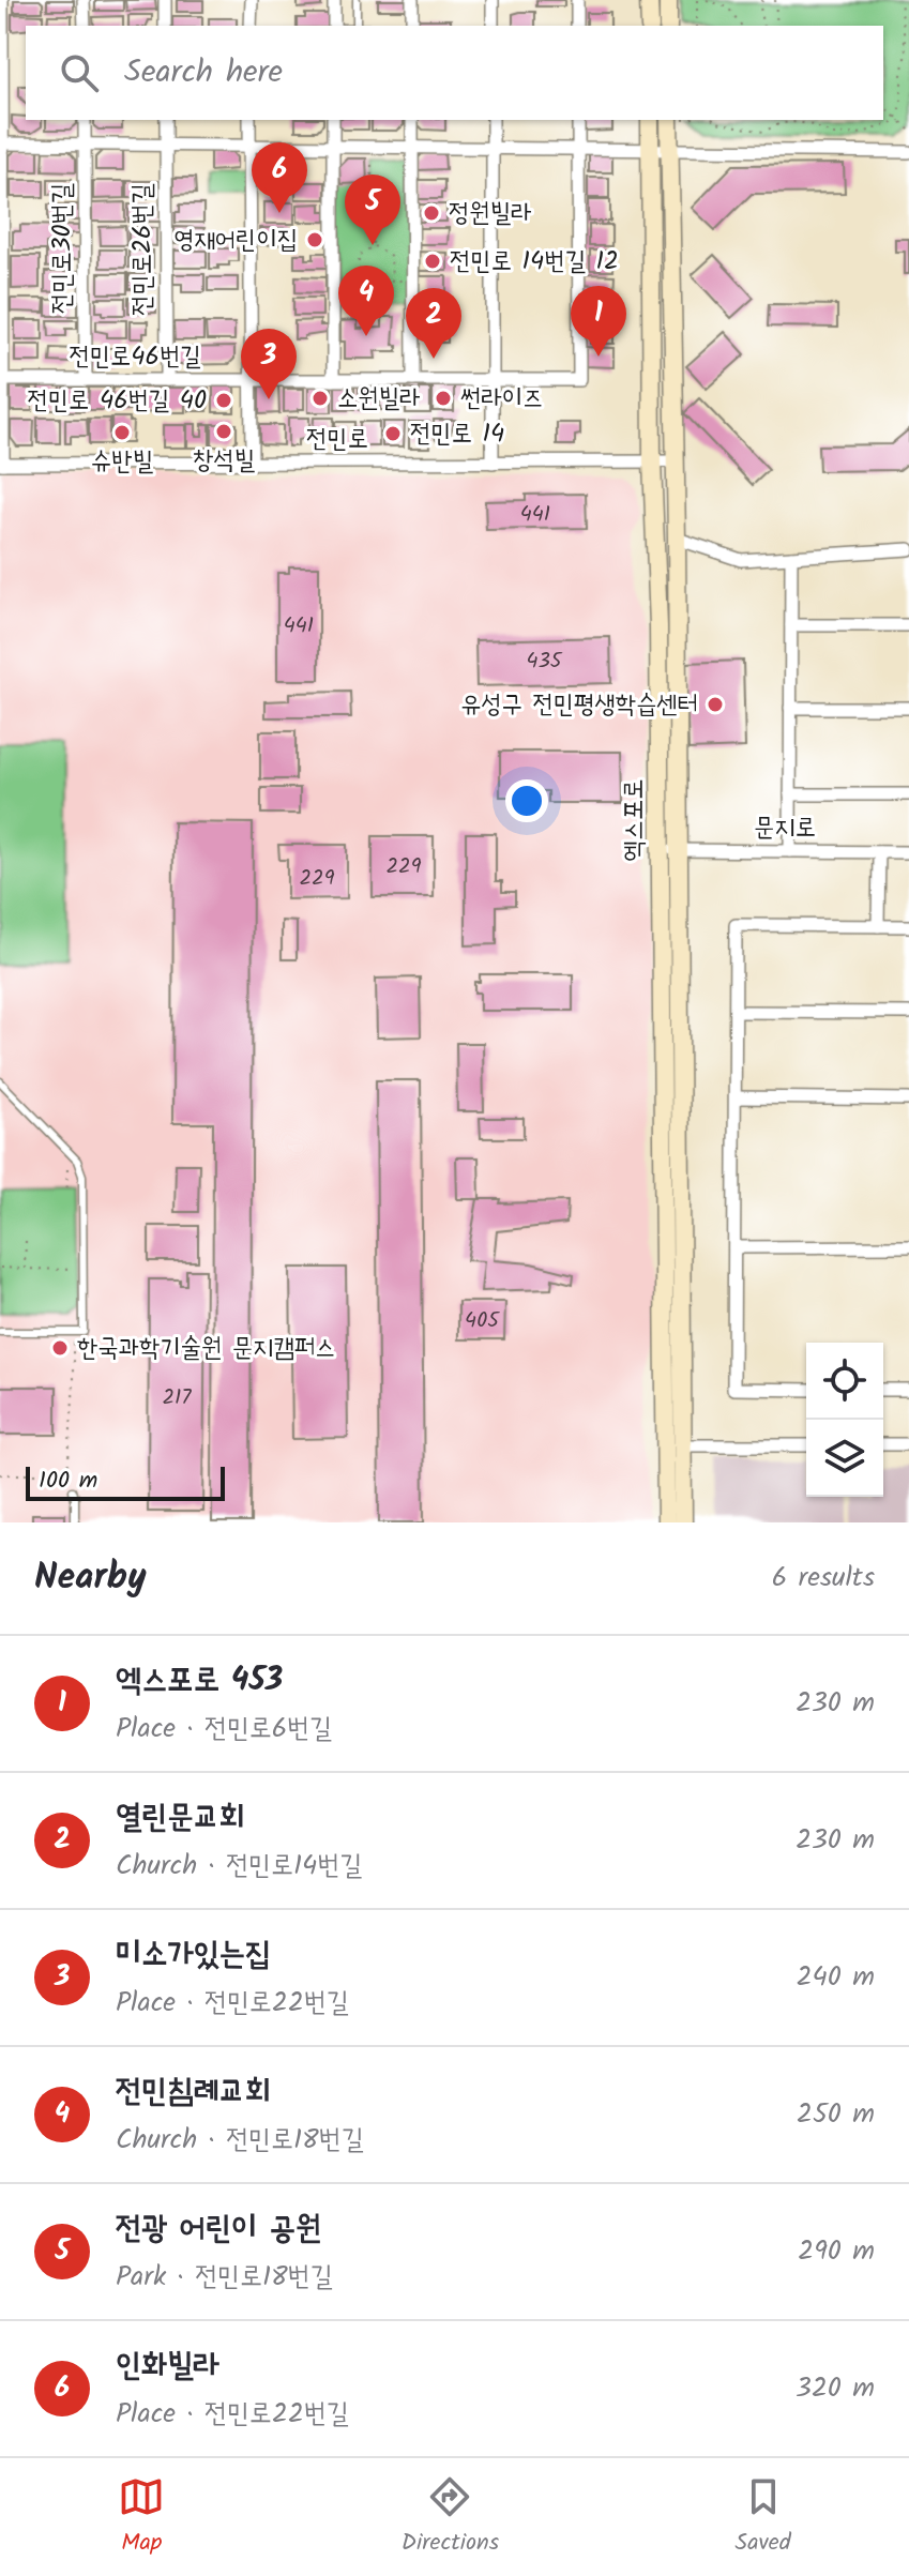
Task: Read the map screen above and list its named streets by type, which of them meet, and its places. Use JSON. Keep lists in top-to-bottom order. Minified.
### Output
{"streets":{"main road":["엑스포로"],"street":["전민로30번길","전민로26번길","전민로46번길","전민로","문지로"]},"crossings":[["전민로30번길","전민로46번길"],["전민로26번길","전민로46번길"],["전민로","엑스포로"],["엑스포로","문지로"]],"places":["정원빌라","영재어린이집","전민로 14번길 12","소원빌라","썬라이즈","전민로 46번길 40","창석빌","슈반빌","전민로 14","유성구 전민평생학습센터","한국과학기술원 문지캠퍼스"],"house_numbers":["441","441","435","229","229","405","217"],"scale_bar":"100 m","page":{"search":"Search here","pins":["6","5","4","1","2","3"],"scale":"100 m","heading":["Nearby","6 results"],"list":[{"mark":"1","name":"엑스포로 453","note":"Place · 전민로6번길","value":"230 m"},{"mark":"2","name":"열린문교회","note":"Church · 전민로14번길","value":"230 m"},{"mark":"3","name":"미소가있는집","note":"Place · 전민로22번길","value":"240 m"},{"mark":"4","name":"전민침례교회","note":"Church · 전민로18번길","value":"250 m"},{"mark":"5","name":"전광 어린이 공원","note":"Park · 전민로18번길","value":"290 m"},{"mark":"6","name":"인화빌라","note":"Place · 전민로22번길","value":"320 m"}],"nav":["Map","Directions","Saved"]}}
